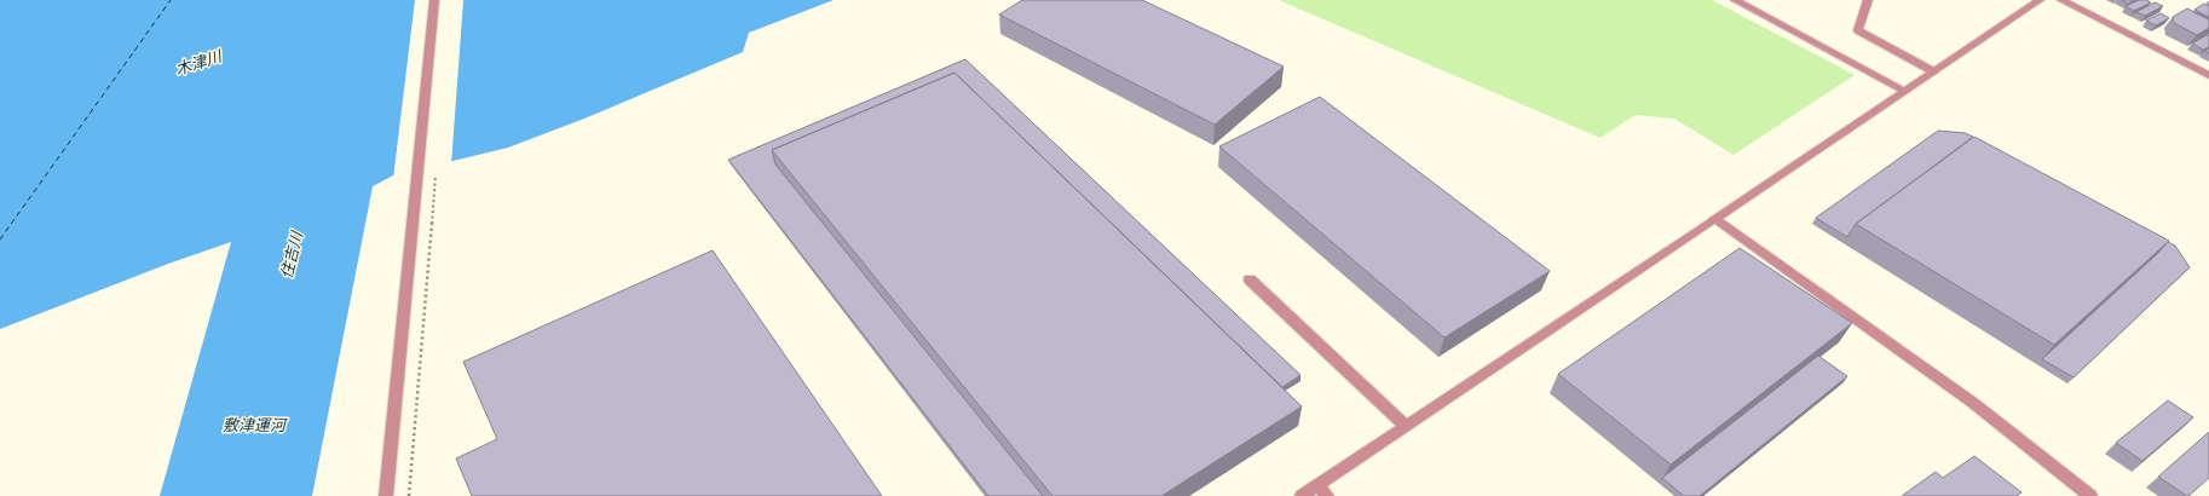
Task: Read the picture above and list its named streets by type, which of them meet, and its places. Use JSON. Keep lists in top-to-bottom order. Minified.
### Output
{"water":["木津川","住吉川","敷津運河"]}
